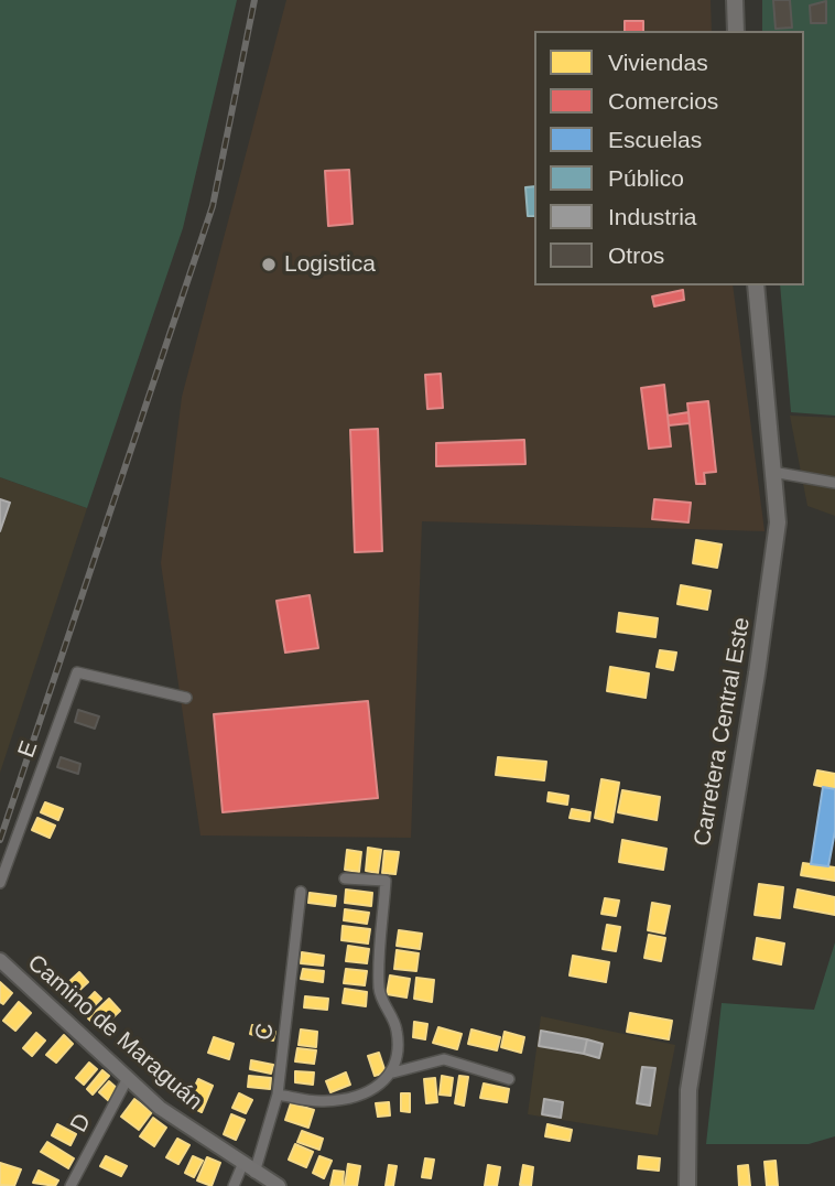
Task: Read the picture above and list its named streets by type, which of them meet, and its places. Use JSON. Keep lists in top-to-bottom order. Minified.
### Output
{"streets":{"main road":["Carretera Central Este"],"street":["E","C","Camino de Maraguán","D"]},"crossings":[["C","Camino de Maraguán"],["Camino de Maraguán","D"]],"places":["Logistica"],"legend":["Viviendas","Comercios","Escuelas","Público","Industria","Otros"]}
